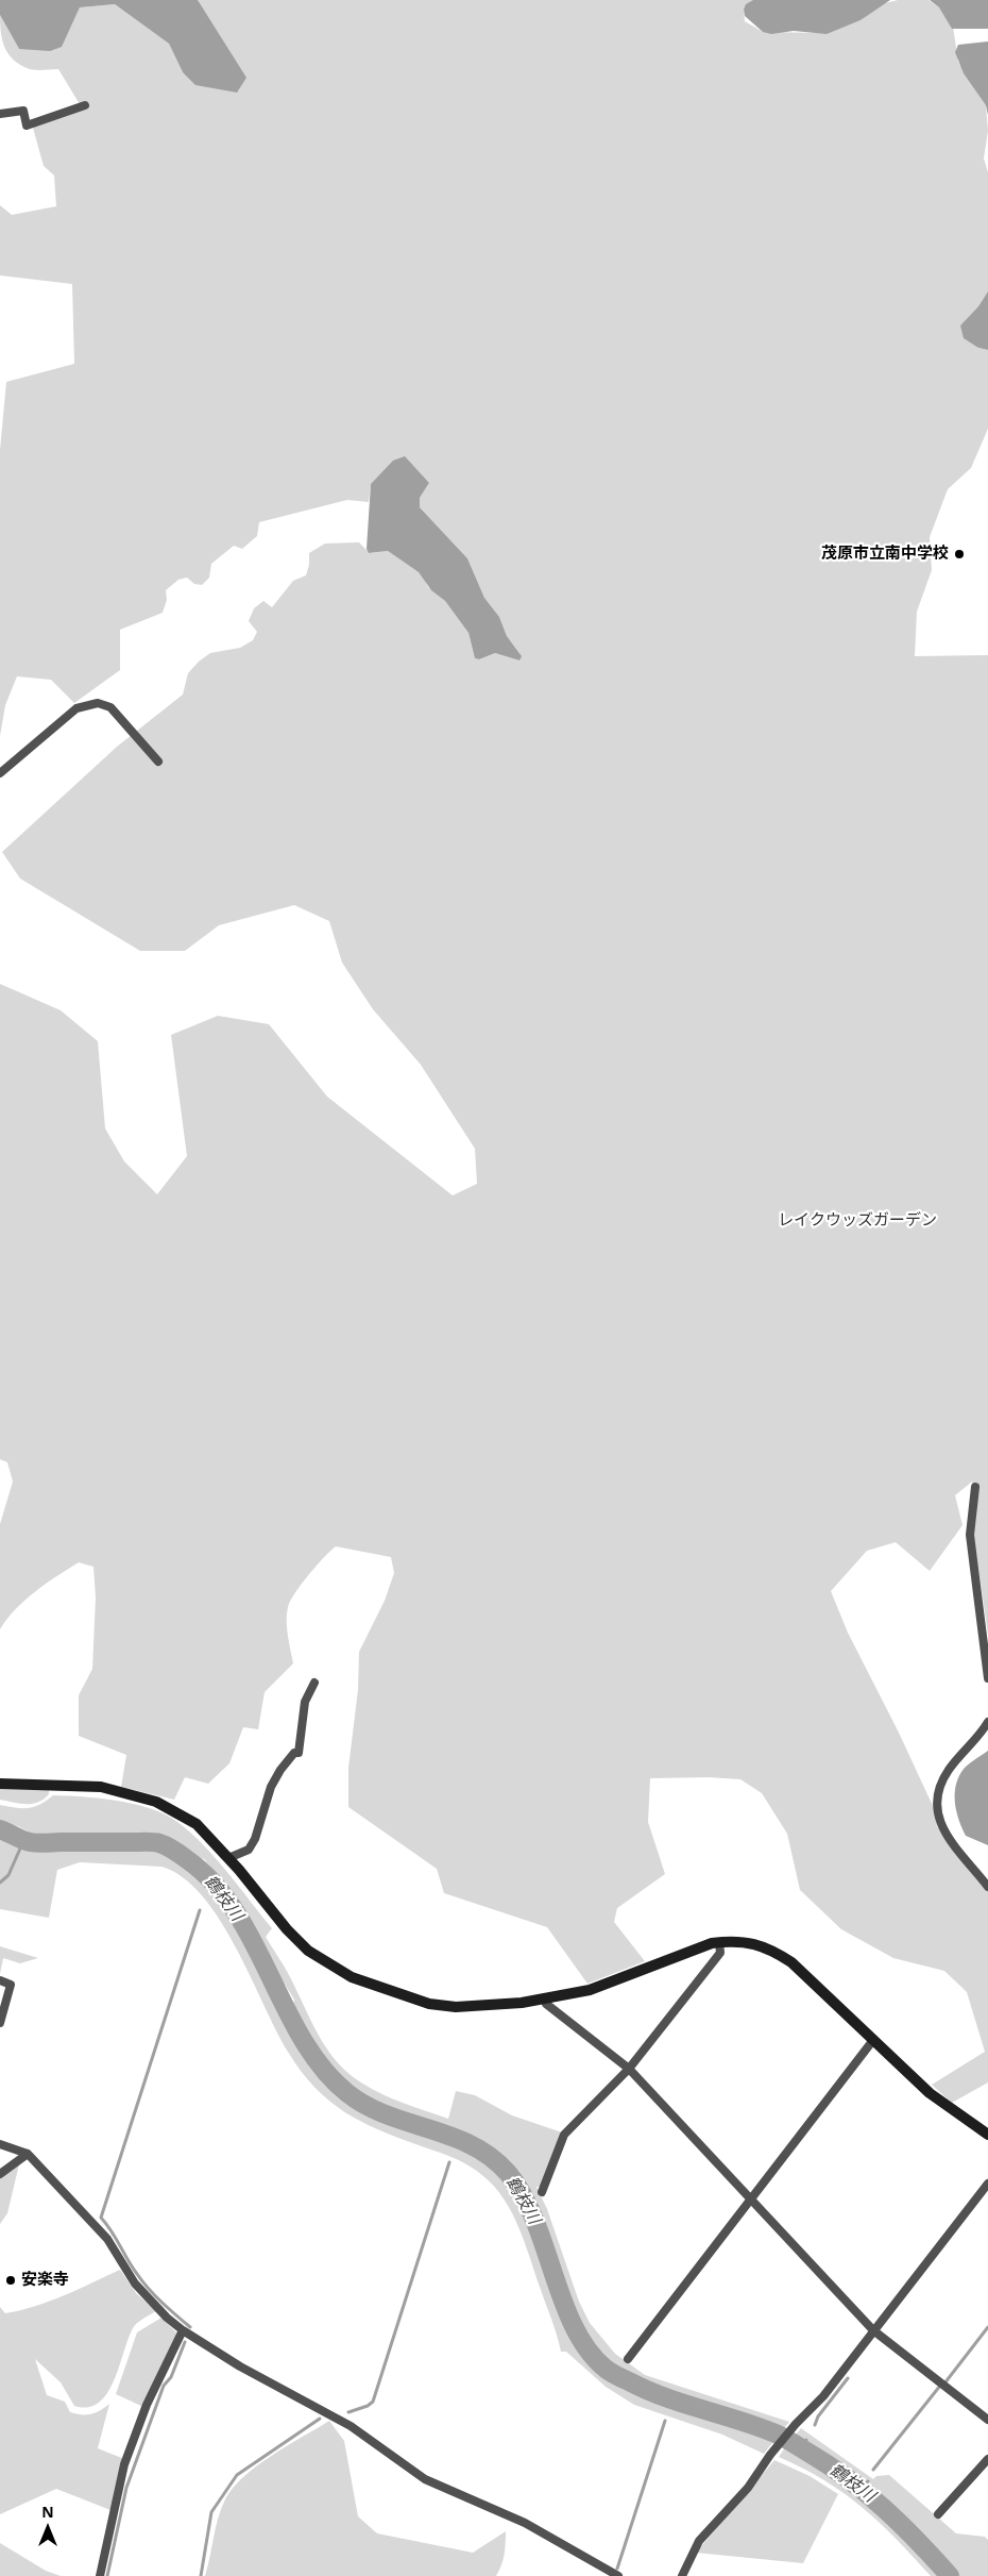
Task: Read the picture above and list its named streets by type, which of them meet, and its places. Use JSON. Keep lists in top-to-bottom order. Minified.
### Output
{"water":["鶴枝川"],"parks":["レイクウッズガーデン"],"places":["茂原市立南中学校","安楽寺"],"north":"top"}
